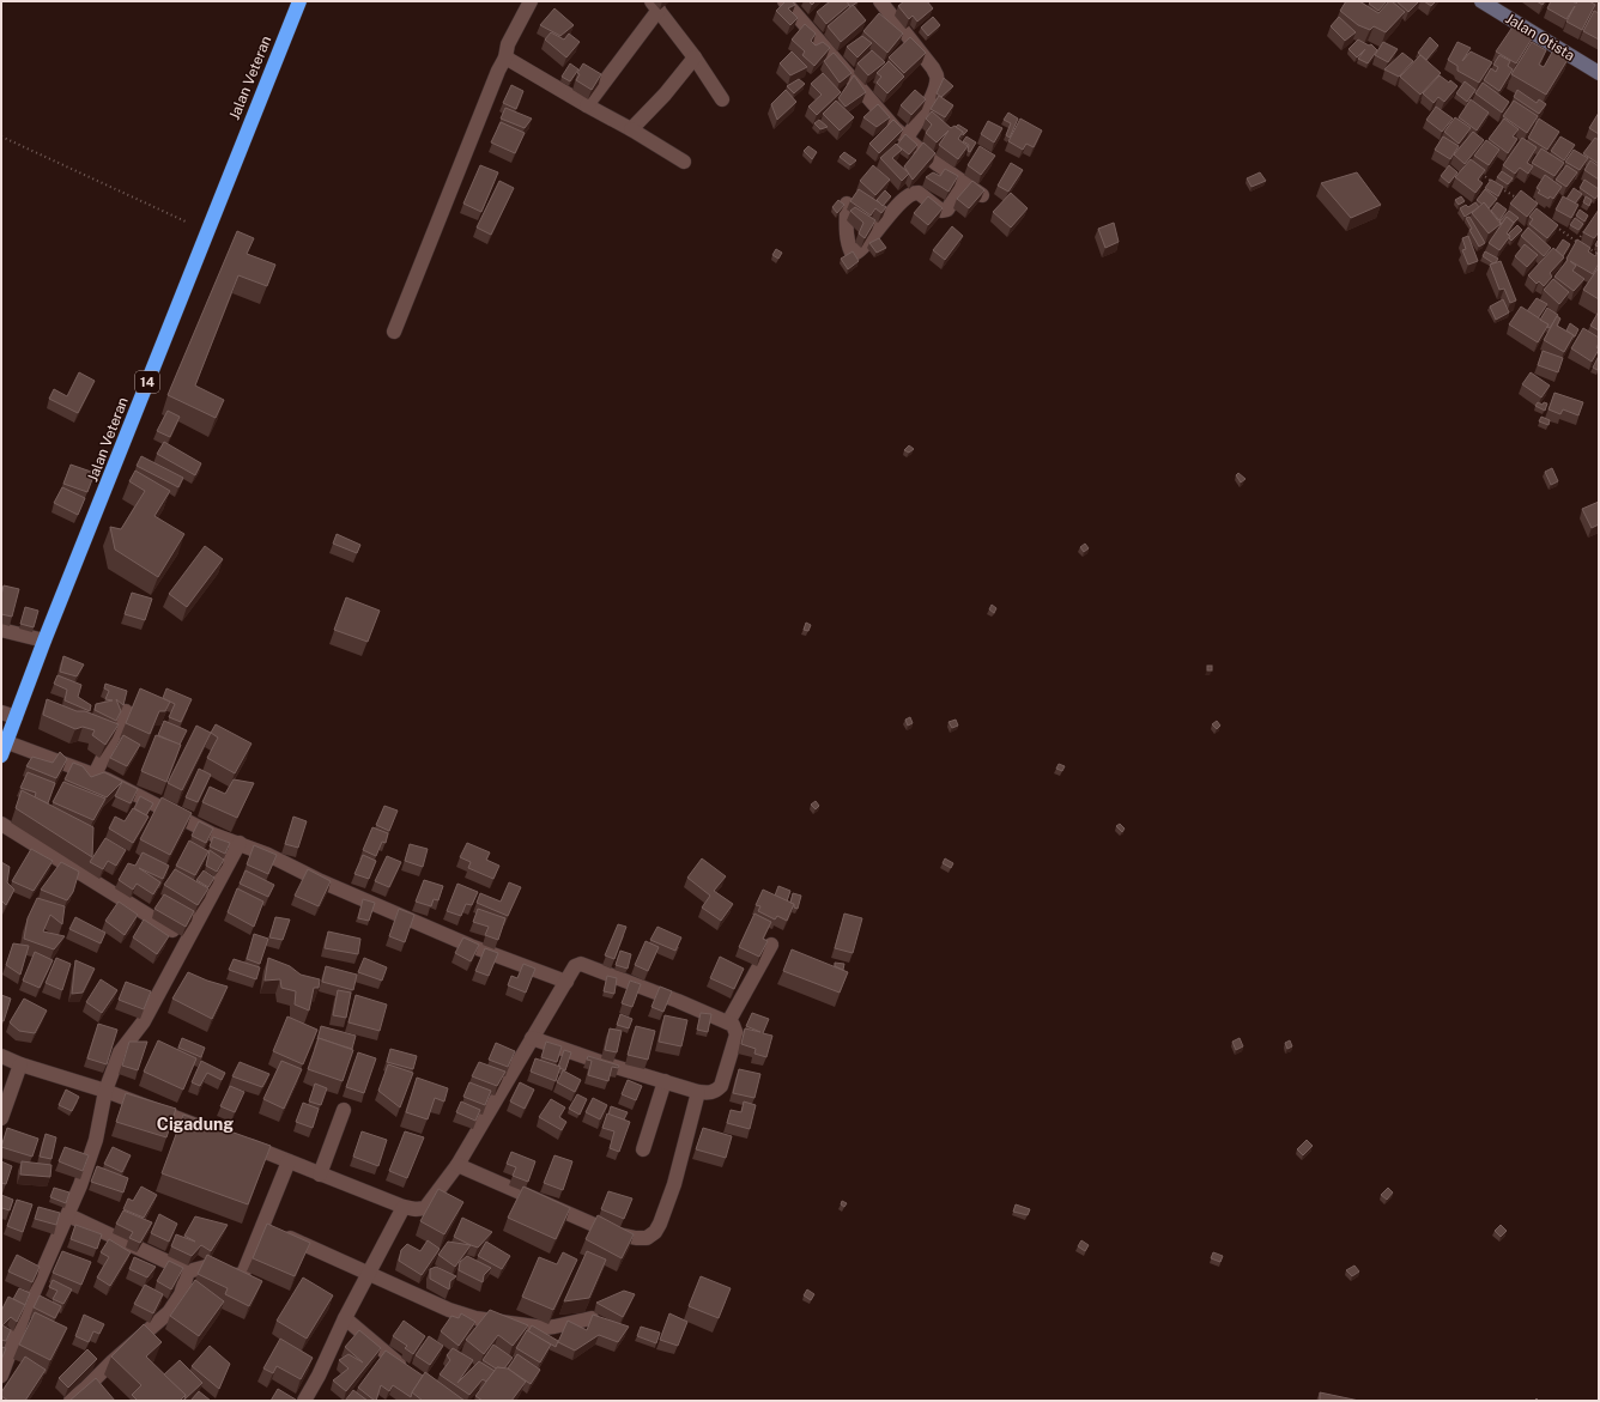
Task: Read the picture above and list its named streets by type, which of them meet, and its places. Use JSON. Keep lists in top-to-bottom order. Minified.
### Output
{"streets":{"highway":["Jalan Veteran","14"],"street":["Jalan Otista"]},"districts":["Cigadung"]}
